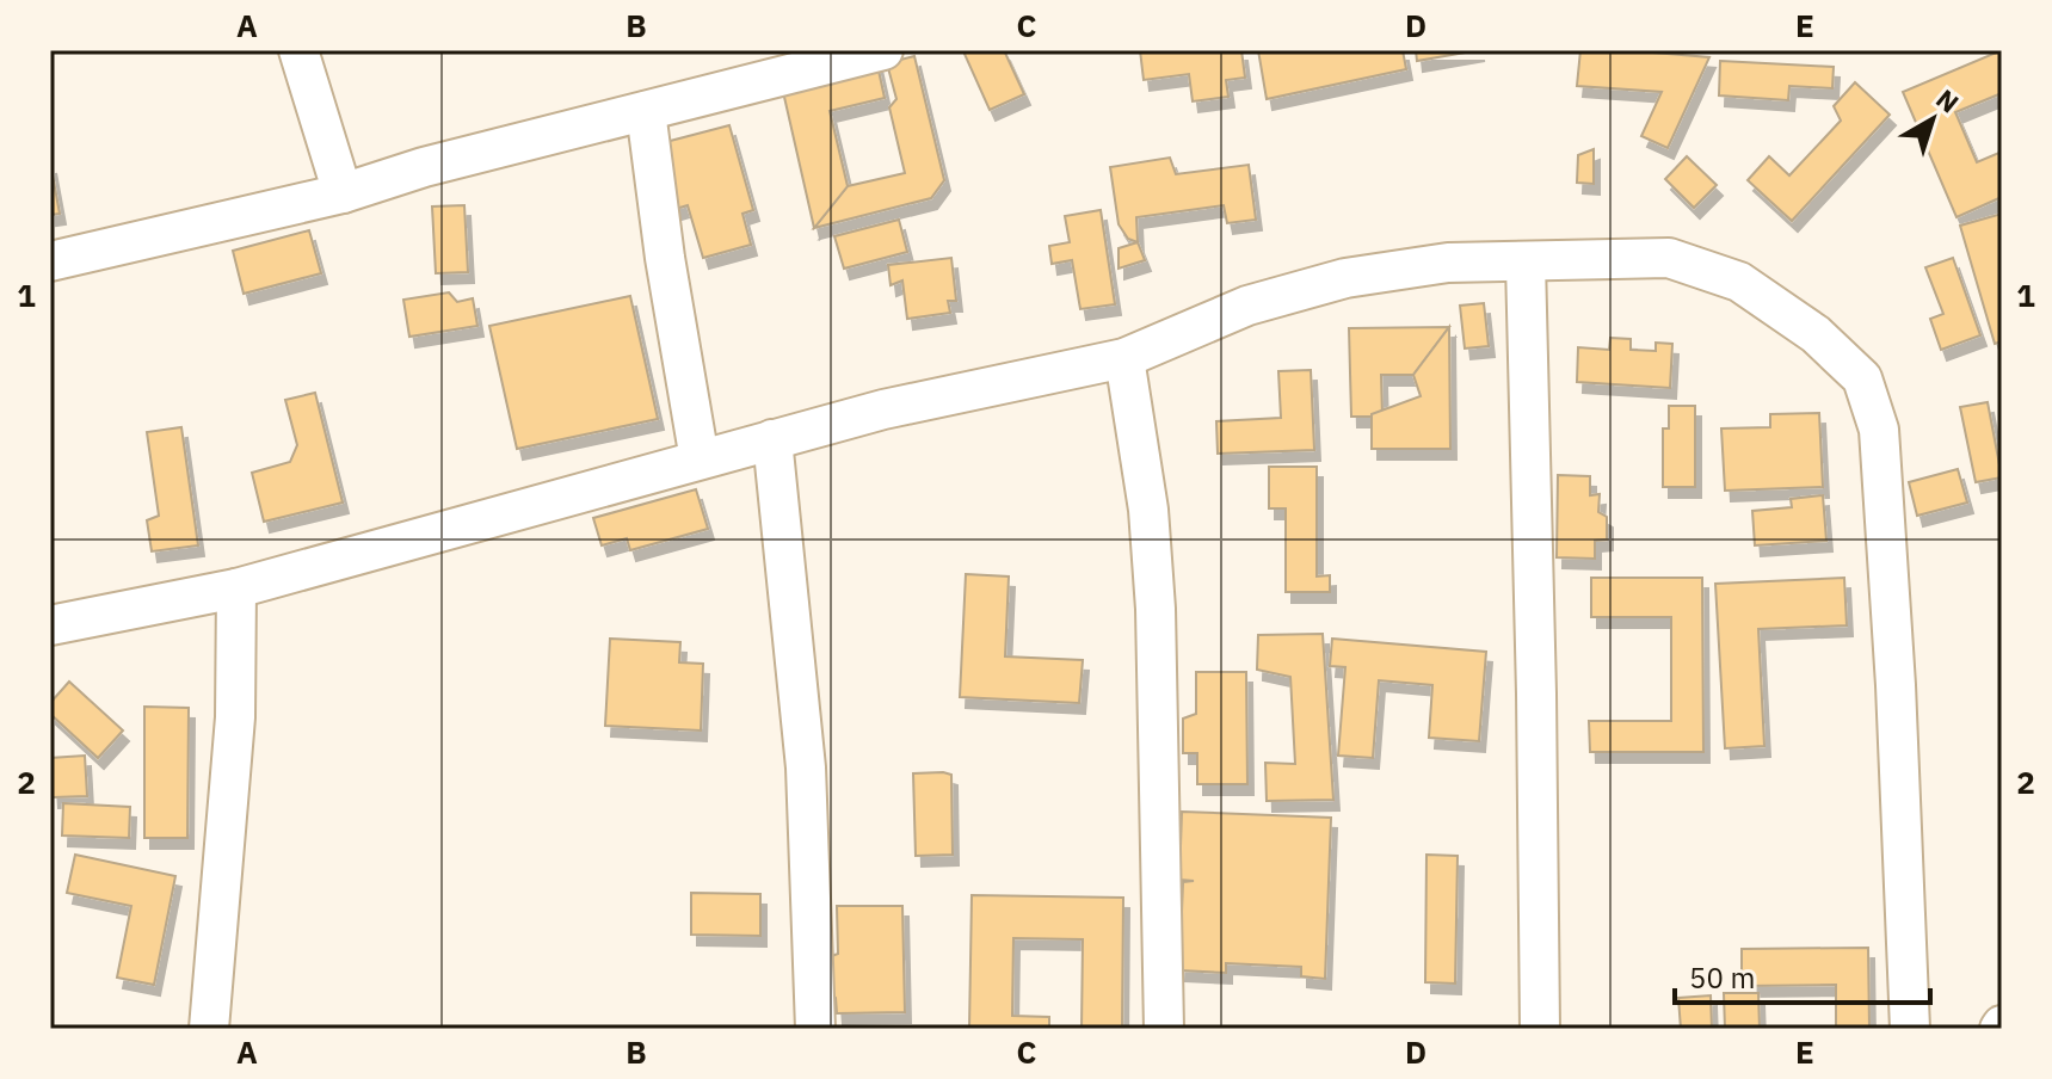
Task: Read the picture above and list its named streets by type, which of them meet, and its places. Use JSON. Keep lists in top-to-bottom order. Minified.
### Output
{"scale_bar":"50 m","north":"top right","grid":{"columns":["A","B","C","D","E"],"rows":["1","2"]}}
